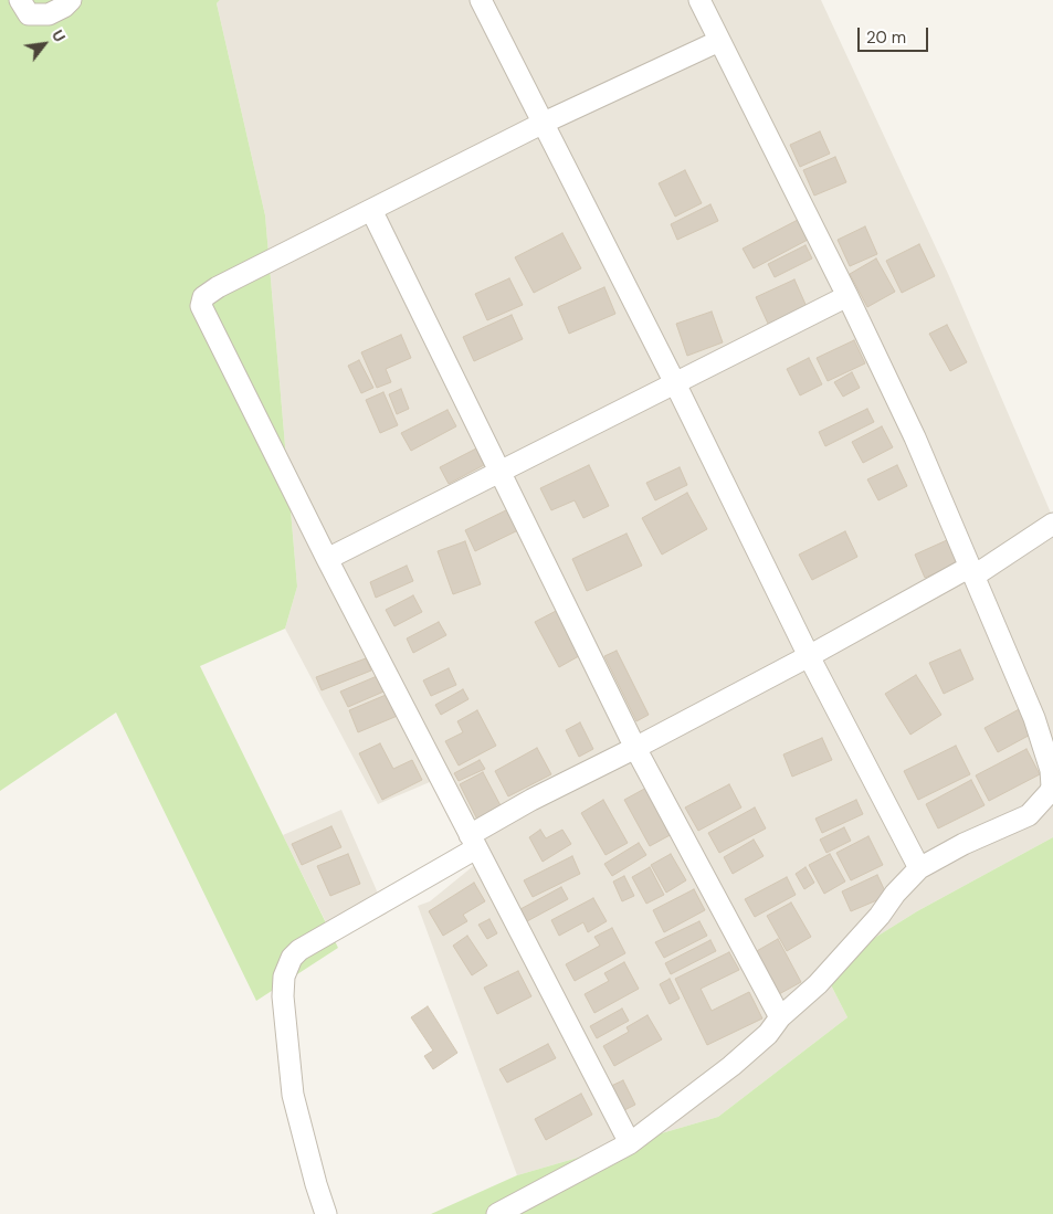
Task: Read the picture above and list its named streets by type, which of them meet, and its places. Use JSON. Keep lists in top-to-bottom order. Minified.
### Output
{"scale_bar":"20 m","north":"top right"}
